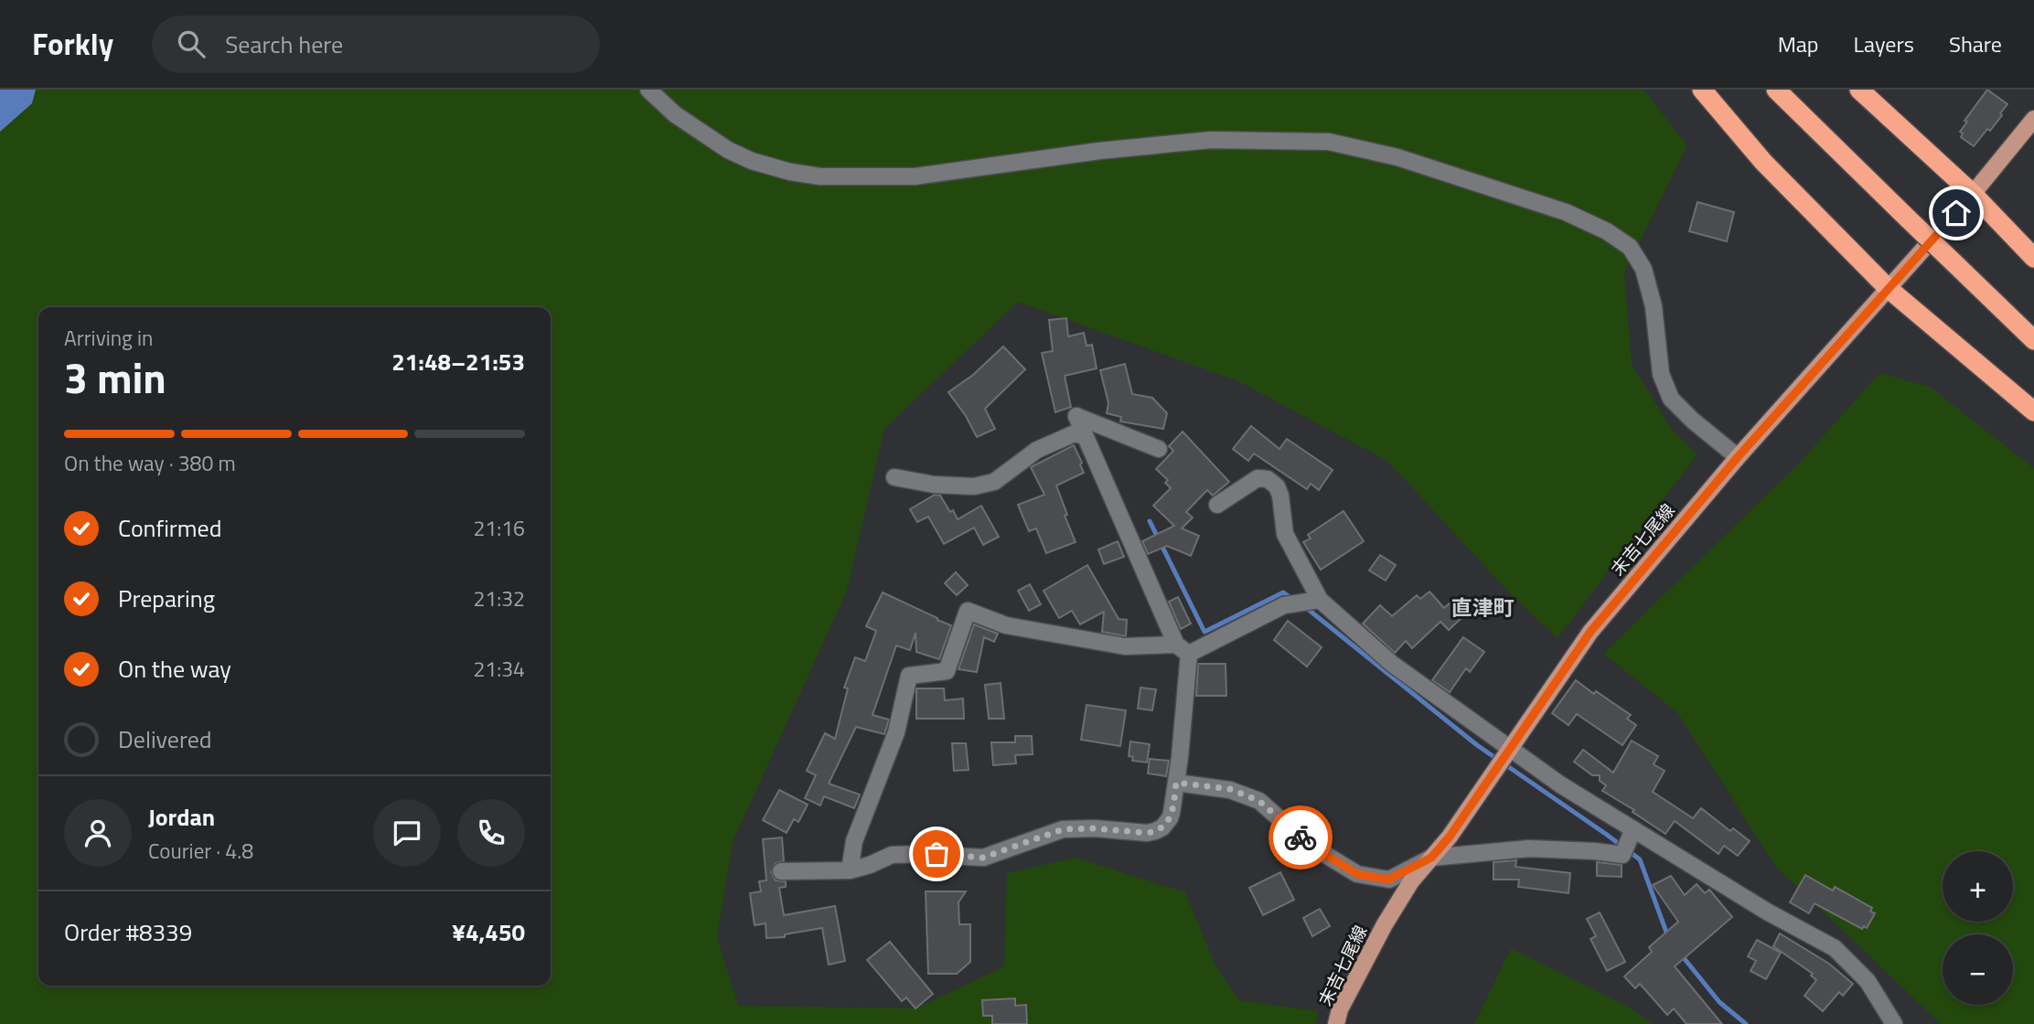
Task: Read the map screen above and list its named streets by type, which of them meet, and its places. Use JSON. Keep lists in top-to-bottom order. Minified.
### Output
{"streets":{"main road":["末吉七尾線"]},"districts":["直津町"],"page":{"header":"Forkly","search":"Search here","nav":["Map","Layers","Share"],"heading":["3 min","Arriving in","21:48–21:53"],"panel":["Jordan","Courier · 4.8","Order #8339","¥4,450"],"bar":"On the way · 380 m","list":[["Confirmed","21:16"],["Preparing","21:32"],["On the way","21:34"],"Delivered"],"map_buttons":["+","−"]}}
